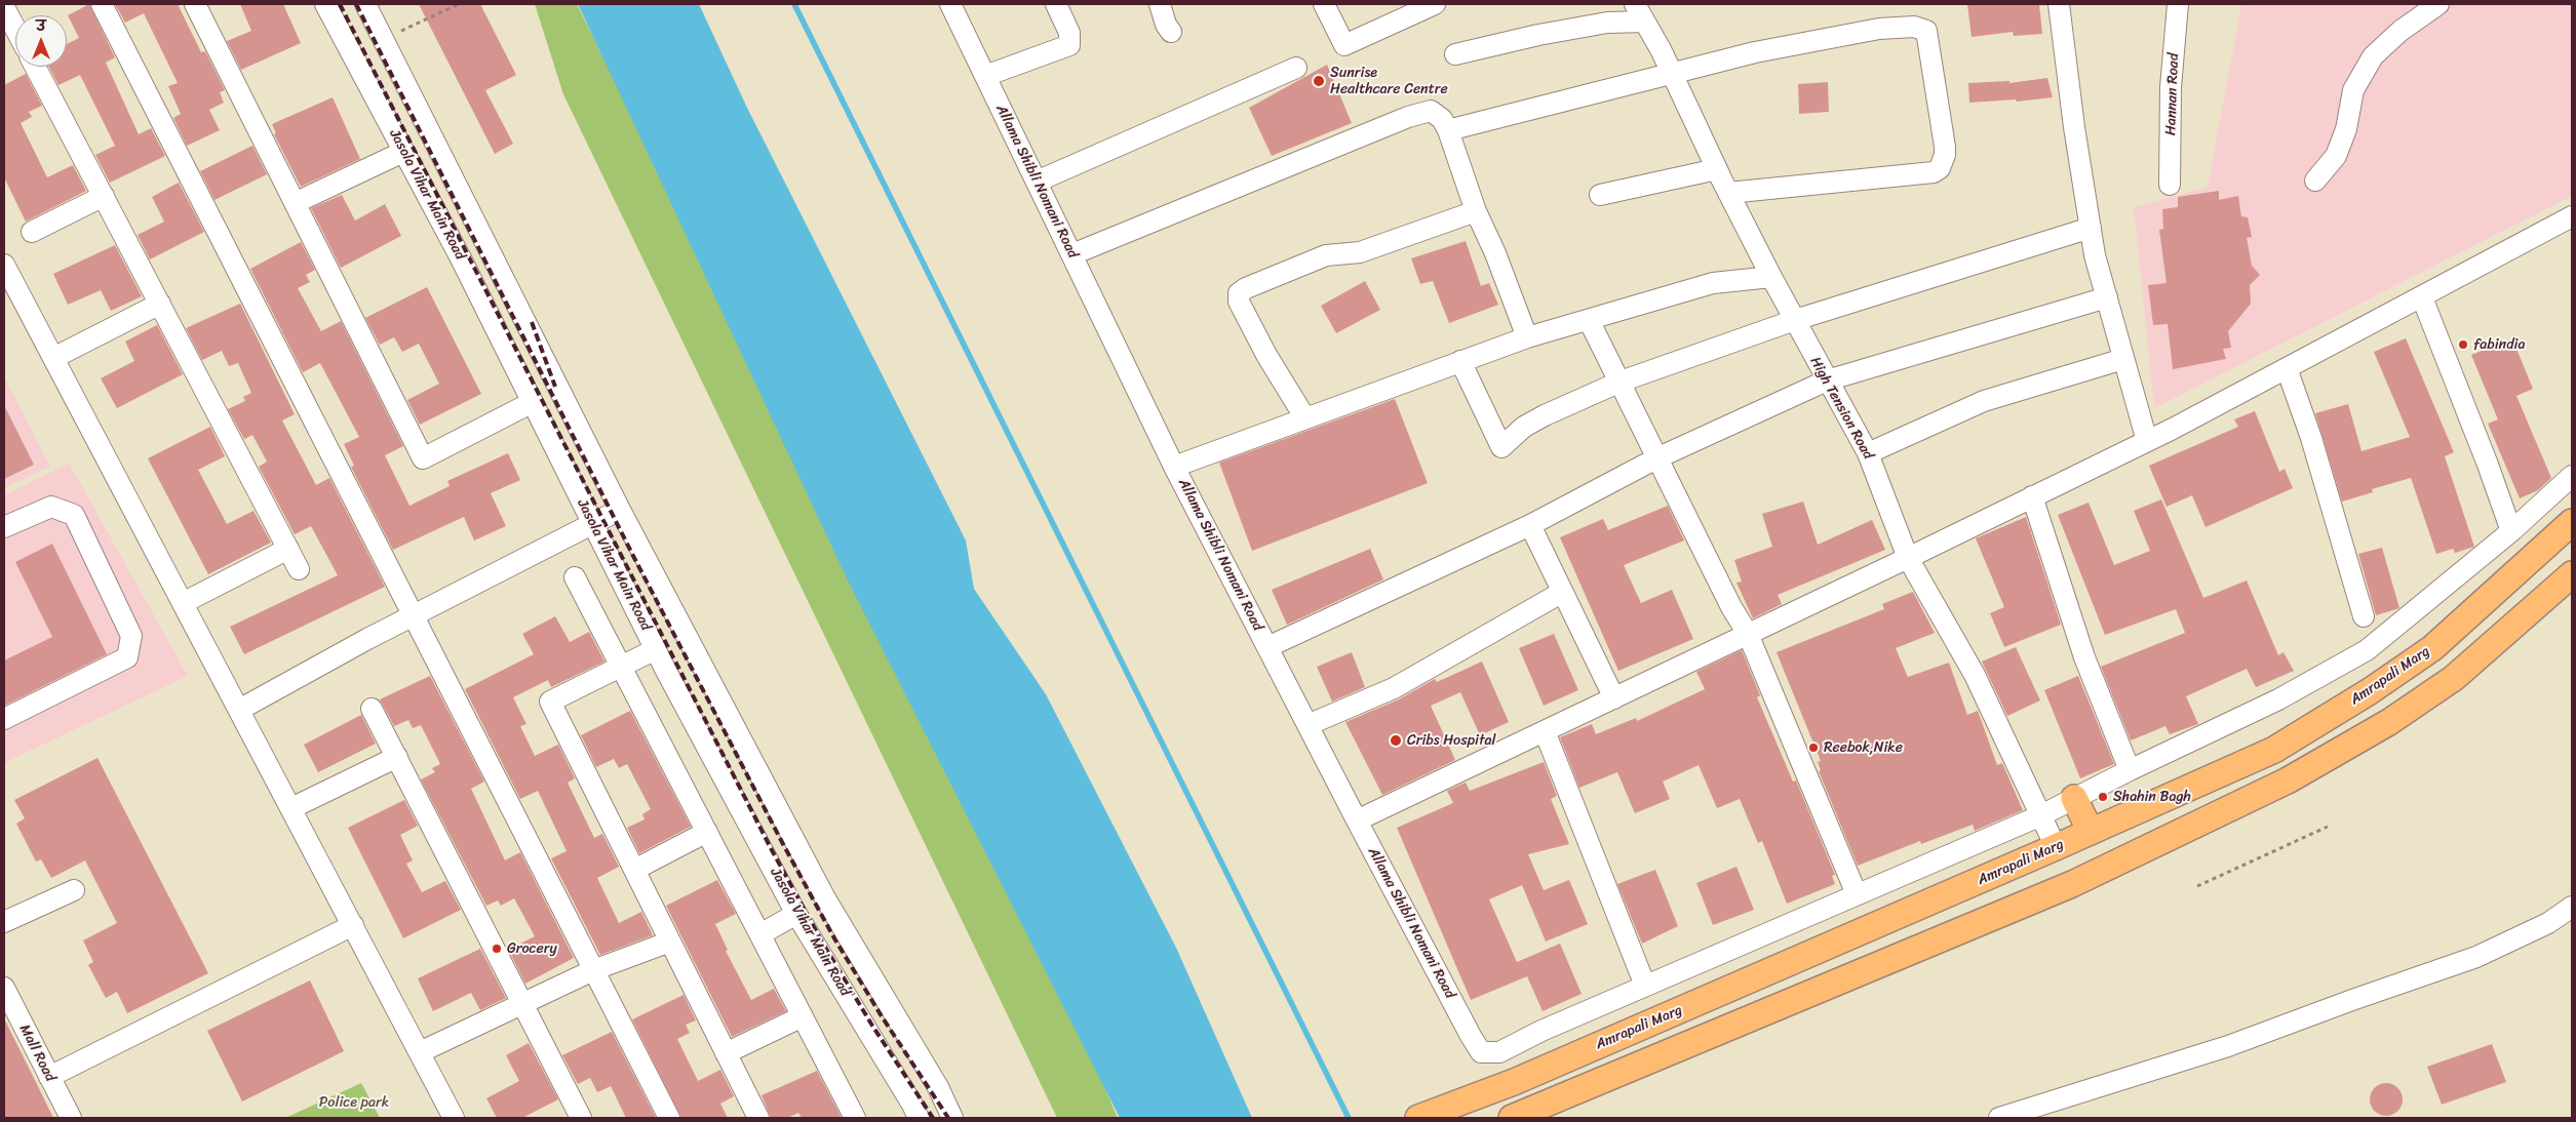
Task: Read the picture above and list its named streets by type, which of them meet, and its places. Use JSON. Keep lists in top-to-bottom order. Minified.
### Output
{"streets":{"main road":["Amrapali Marg"],"street":["Hannan Road","Allama Shibli Nomani Road","Jasola Vihar Main Road","High Tension Road","Mall Road"]},"crossings":[["High Tension Road","Amrapali Marg"]],"parks":["Police park"],"places":["Sunrise Healthcare Centre","fabindia","Cribs Hospital","Reebok,Nike","Shahin Bagh","Grocery"],"north":"top"}
